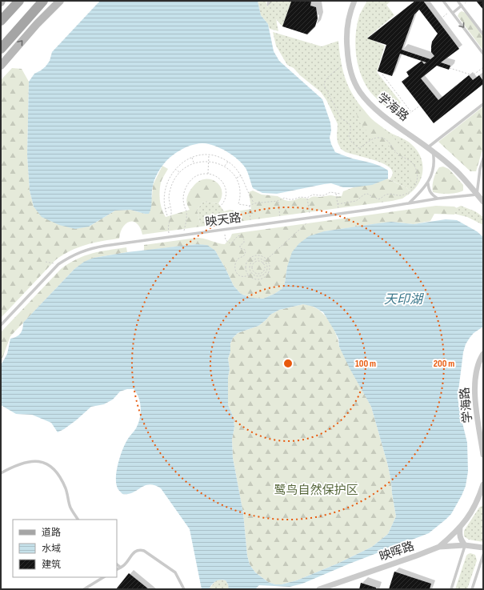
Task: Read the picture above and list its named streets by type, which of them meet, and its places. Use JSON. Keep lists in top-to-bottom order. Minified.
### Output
{"streets":{"street":["学海路","映晖路"],"lane":["映天路"]},"crossings":[["学海路","映天路"]],"water":["天印湖"],"parks":["鹭鸟自然保护区"],"legend":["道路","水域","建筑"],"rings":["100 m","200 m"]}
